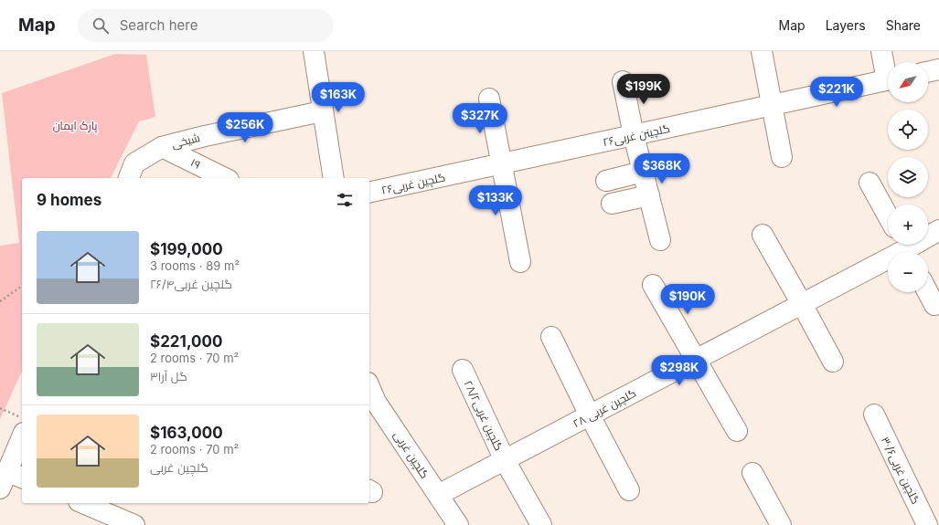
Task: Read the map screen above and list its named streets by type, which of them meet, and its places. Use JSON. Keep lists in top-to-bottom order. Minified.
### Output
{"streets":{"street":["گلچینن غربی۲۶","شیخی","۱۹","گلچین غربی۲۶","گلچین غربی ۲۸","گلچین غربی۲۸/۲","گلچین غربی","گلچین غربی۳۰/۶"]},"crossings":[["گلچینن غربی۲۶","گلچین غربی۲۶"],["شیخی","۱۹"],["گلچین غربی ۲۸","گلچین غربی۲۸/۲"],["گلچین غربی ۲۸","گلچین غربی"]],"parks":["پارک ایمان"],"north":"bottom left","page":{"header":"Map","search":"Search here","nav":["Map","Layers","Share"],"map_buttons":["+","−"],"price":["$199K","$221K","$163K","$327K","$256K","$368K","$133K","$190K","$298K"],"heading":"9 homes","list":[{"name":"$199,000","note":"3 rooms · 89 m² · گلچین غربی۲۶/۴"},{"name":"$221,000","note":"2 rooms · 70 m² · گل آرا۳"},{"name":"$163,000","note":"2 rooms · 70 m² · گلچین غربی"}]}}
